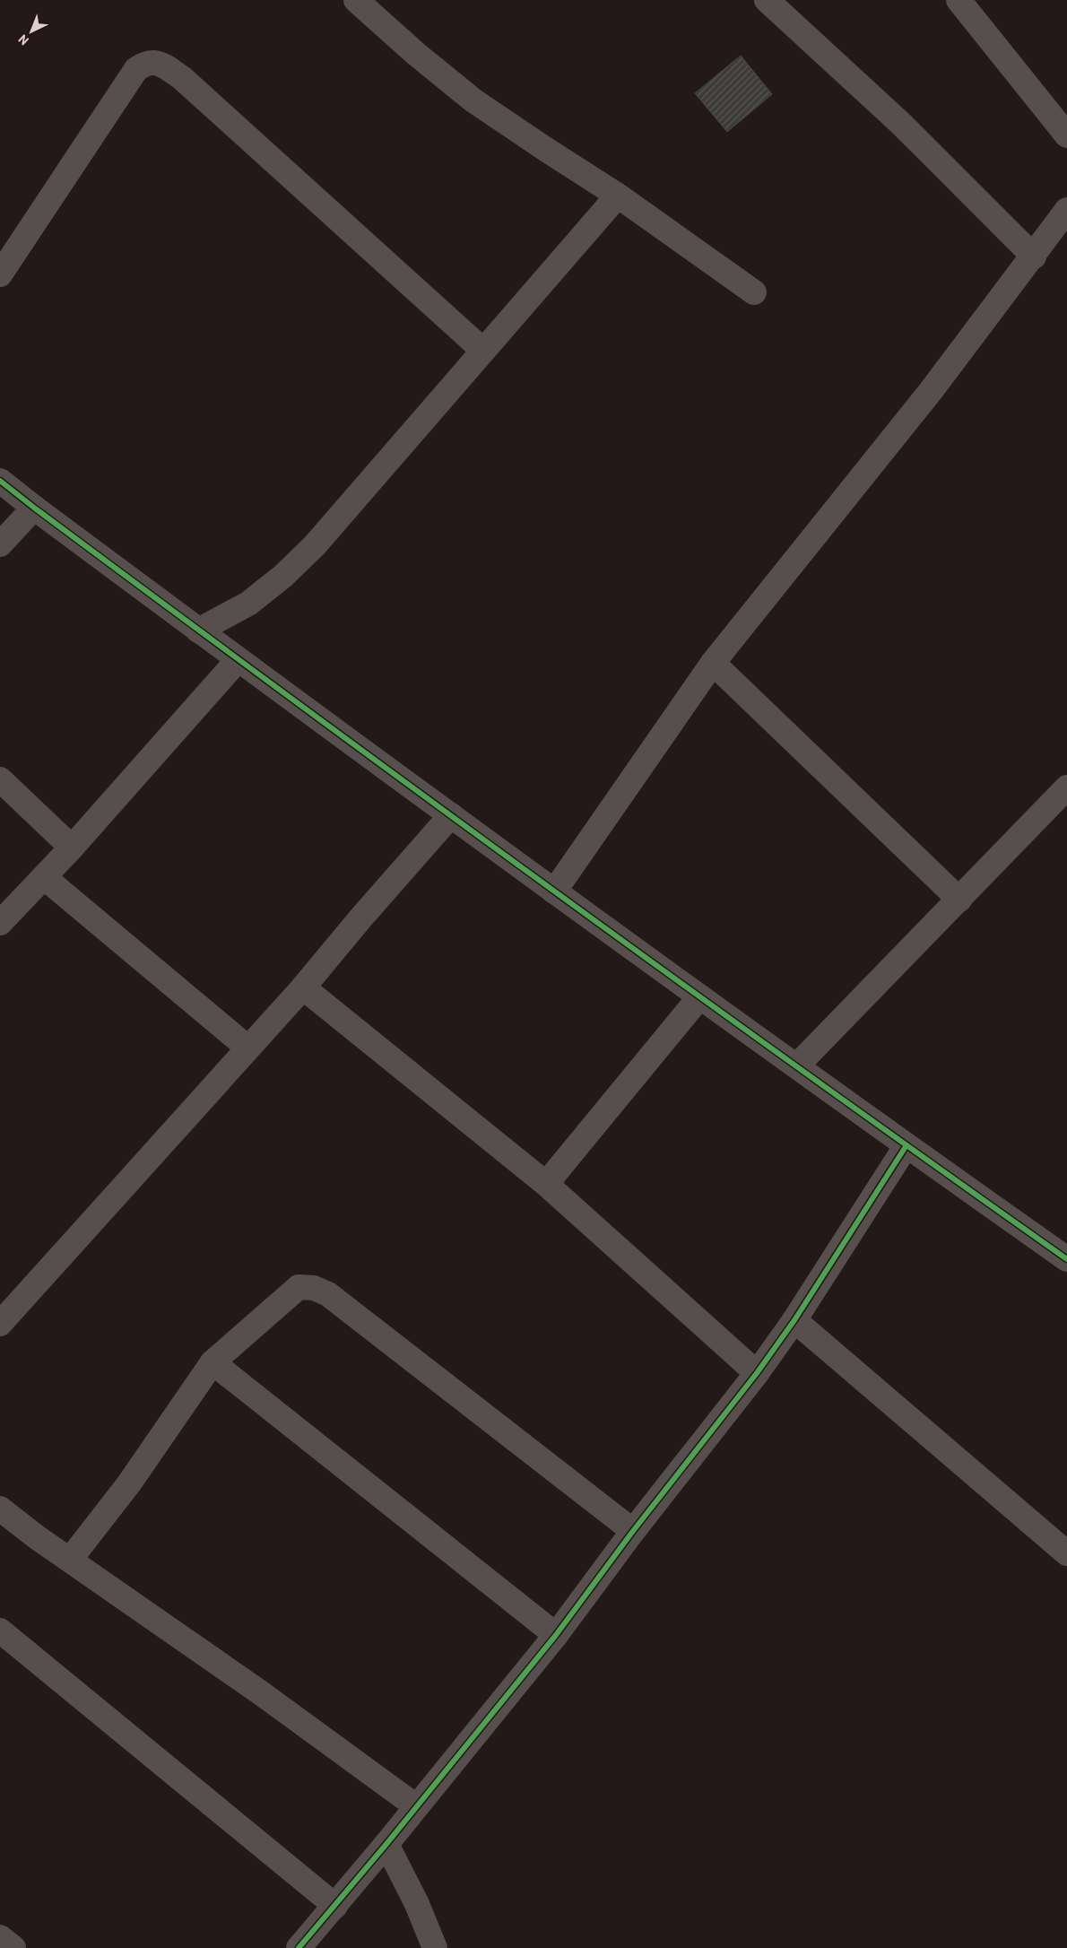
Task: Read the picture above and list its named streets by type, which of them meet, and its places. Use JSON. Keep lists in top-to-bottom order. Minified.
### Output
{"north":"bottom left"}
